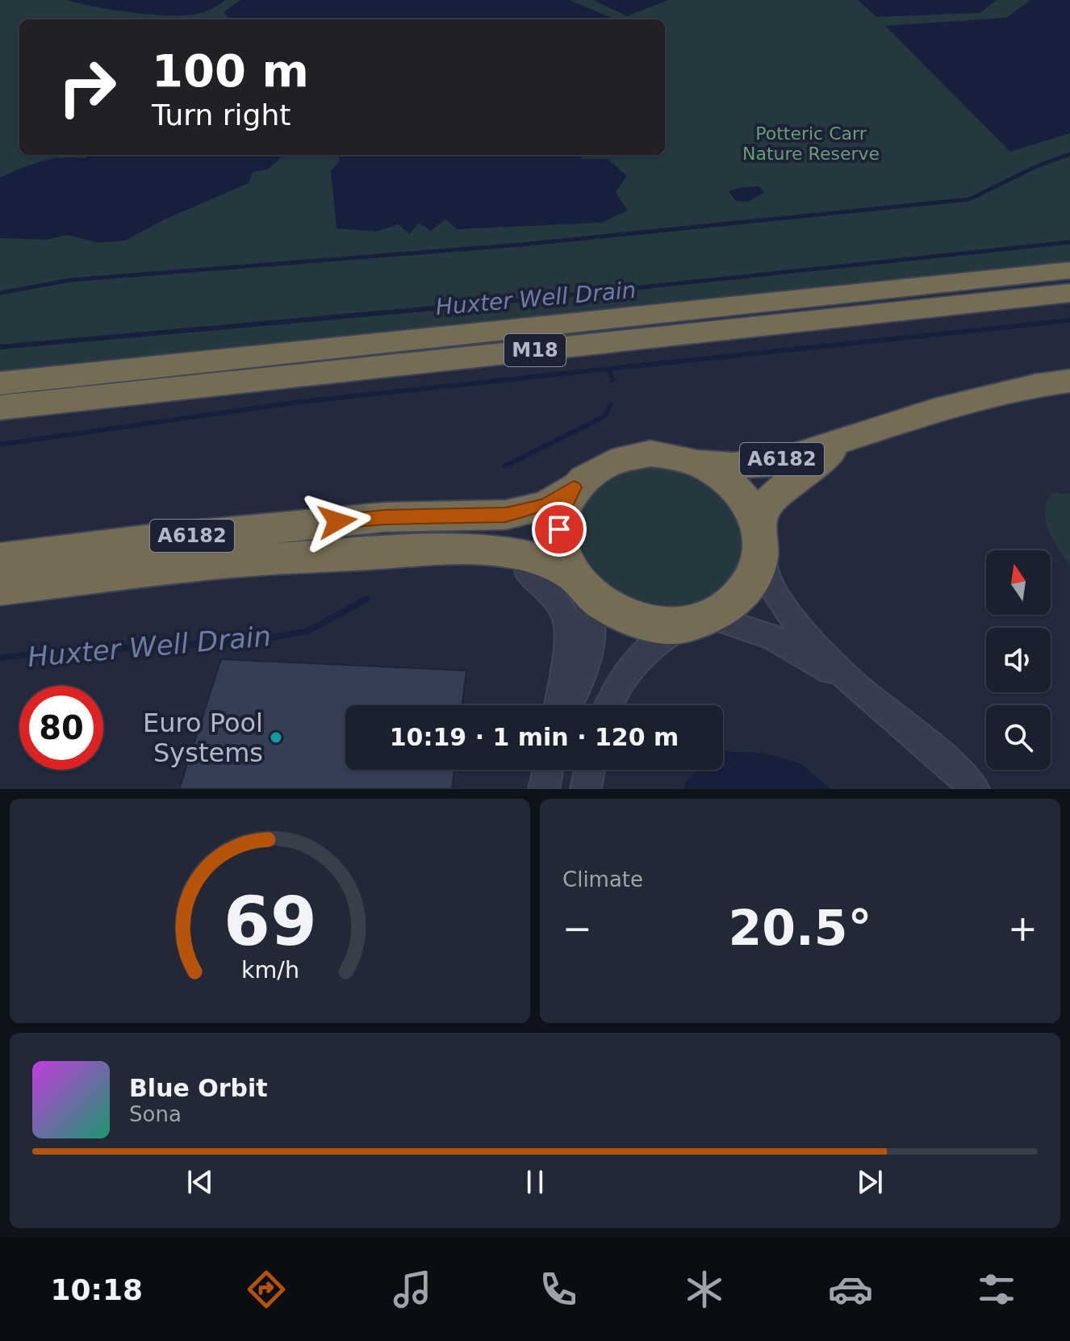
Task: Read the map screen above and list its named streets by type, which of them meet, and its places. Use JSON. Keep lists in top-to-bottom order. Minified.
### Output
{"streets":{"highway":["M18","A6182"]},"water":["Huxter Well Drain"],"parks":["Potteric Carr Nature Reserve"],"places":["Euro Pool Systems"],"north":"top","page":{"turn":["100 m","Turn right"],"limit":"80","trip":"10:19 · 1 min · 120 m","tile":"Climate","heat":["−","20.5°","+"],"song":["Blue Orbit","Sona"],"tabs":"10:18","gauge":["69","km/h"]}}
